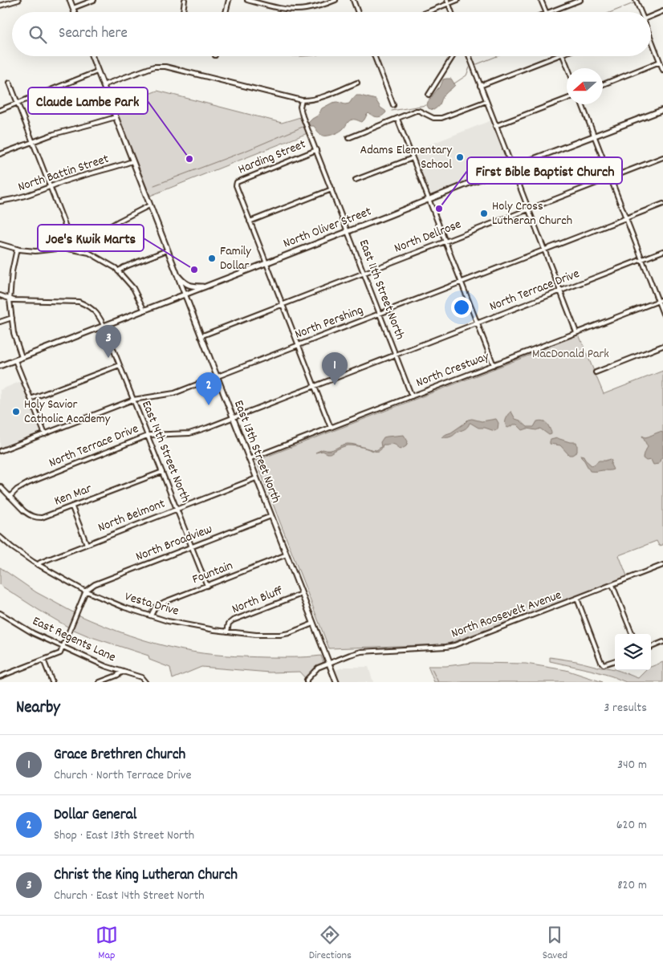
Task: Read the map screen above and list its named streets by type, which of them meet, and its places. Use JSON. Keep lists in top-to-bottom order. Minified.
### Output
{"streets":{"main road":["North Oliver Street","East 13th Street North"],"street":["Harding Street","North Battin Street","North Dellrose","East 11th Street North","North Terrace Drive","North Pershing","North Crestway","East 14th Street North","Ken Mar","North Belmont","North Broadview","Fountain","North Bluff","Vesta Drive","North Roosevelt Avenue","East Regents Lane"]},"crossings":[["Harding Street","East 11th Street North"],["North Battin Street","East 13th Street North"],["North Oliver Street","East 11th Street North"],["North Oliver Street","East 14th Street North"],["North Oliver Street","East 13th Street North"],["North Dellrose","East 11th Street North"],["North Dellrose","East 13th Street North"],["East 11th Street North","North Terrace Drive"],["East 11th Street North","North Pershing"],["East 11th Street North","North Crestway"],["North Terrace Drive","East 14th Street North"],["North Terrace Drive","East 13th Street North"],["North Terrace Drive","Ken Mar"],["North Pershing","East 14th Street North"],["North Pershing","East 13th Street North"],["North Crestway","East 13th Street North"],["East 14th Street North","Ken Mar"],["East 14th Street North","North Belmont"],["East 14th Street North","North Broadview"],["East 14th Street North","Fountain"],["East 13th Street North","North Belmont"],["East 13th Street North","North Broadview"],["East 13th Street North","Fountain"],["East 13th Street North","North Bluff"],["East 13th Street North","Vesta Drive"],["East 13th Street North","North Roosevelt Avenue"],["North Belmont","Vesta Drive"],["North Broadview","Vesta Drive"],["Fountain","Vesta Drive"],["North Bluff","Vesta Drive"]],"parks":["MacDonald Park"],"places":["Adams Elementary School","Claude Lambe Park","First Bible Baptist Church","Holy Cross Lutheran Church","Family Dollar","Joe's Kwik Marts","Holy Savior Catholic Academy"],"north":"left","page":{"search":"Search here","pins":["3","1","2"],"heading":["Nearby","3 results"],"list":[{"mark":"1","name":"Grace Brethren Church","note":"Church · North Terrace Drive","value":"340 m"},{"mark":"2","name":"Dollar General","note":"Shop · East 13th Street North","value":"620 m"},{"mark":"3","name":"Christ the King Lutheran Church","note":"Church · East 14th Street North","value":"820 m"}],"nav":["Map","Directions","Saved"]}}
